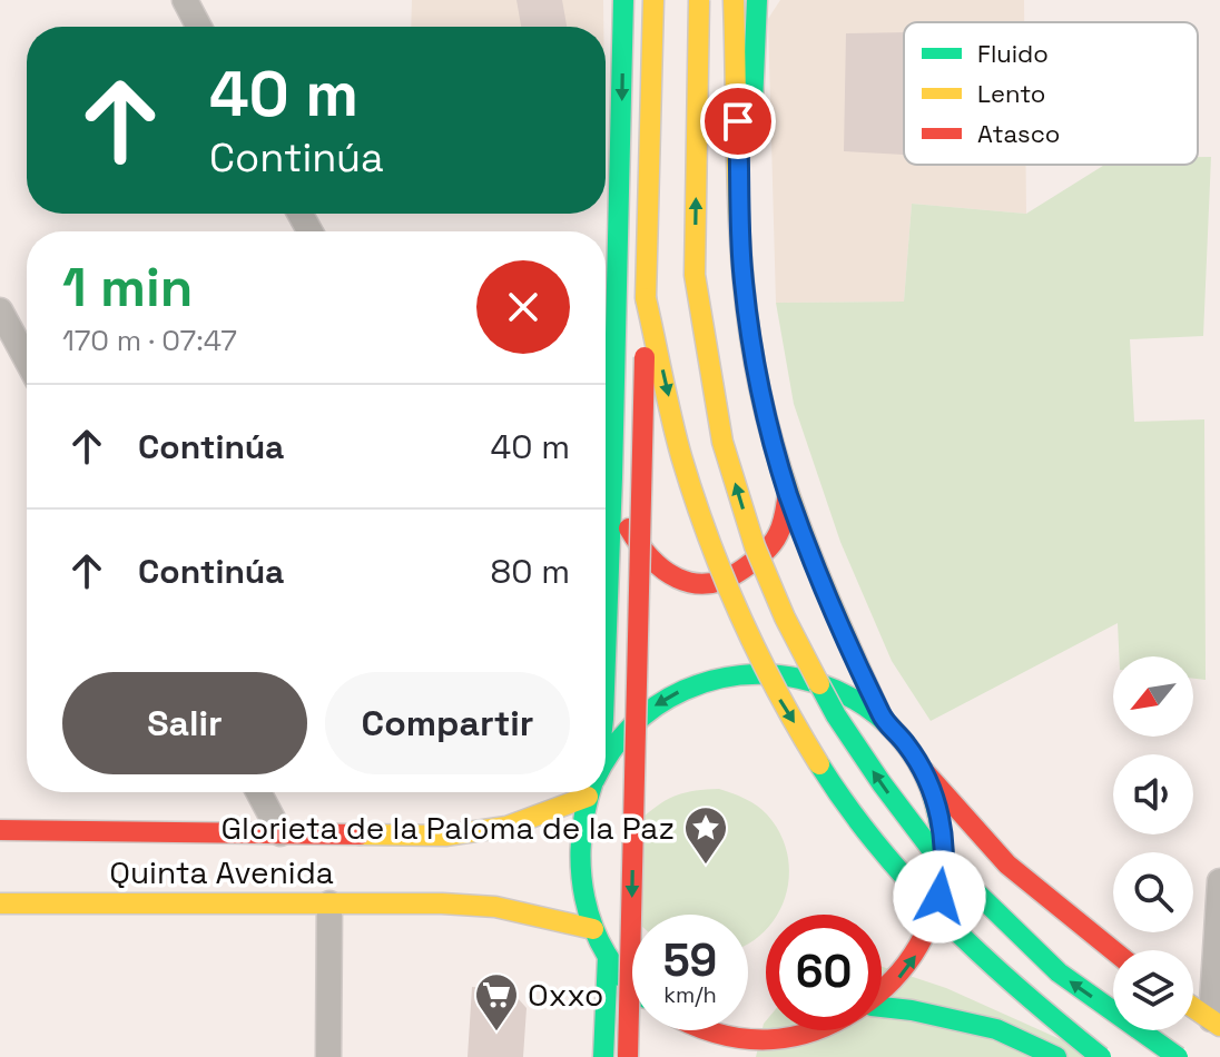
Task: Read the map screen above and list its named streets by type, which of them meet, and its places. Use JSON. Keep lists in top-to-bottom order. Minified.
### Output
{"streets":{"main road":["Quinta Avenida"]},"places":{"place":["Glorieta de la Paloma de la Paz"],"supermarket":["Oxxo"]},"legend":["Fluido","Lento","Atasco"],"north":"bottom left","page":{"turn":["40 m","Continúa"],"heading":["1 min","170 m · 07:47"],"list":[{"name":"Continúa","value":"40 m"},{"name":"Continúa","value":"80 m"}],"buttons":["Salir","Compartir"],"speed":"59 km/h","limit":"60"}}
